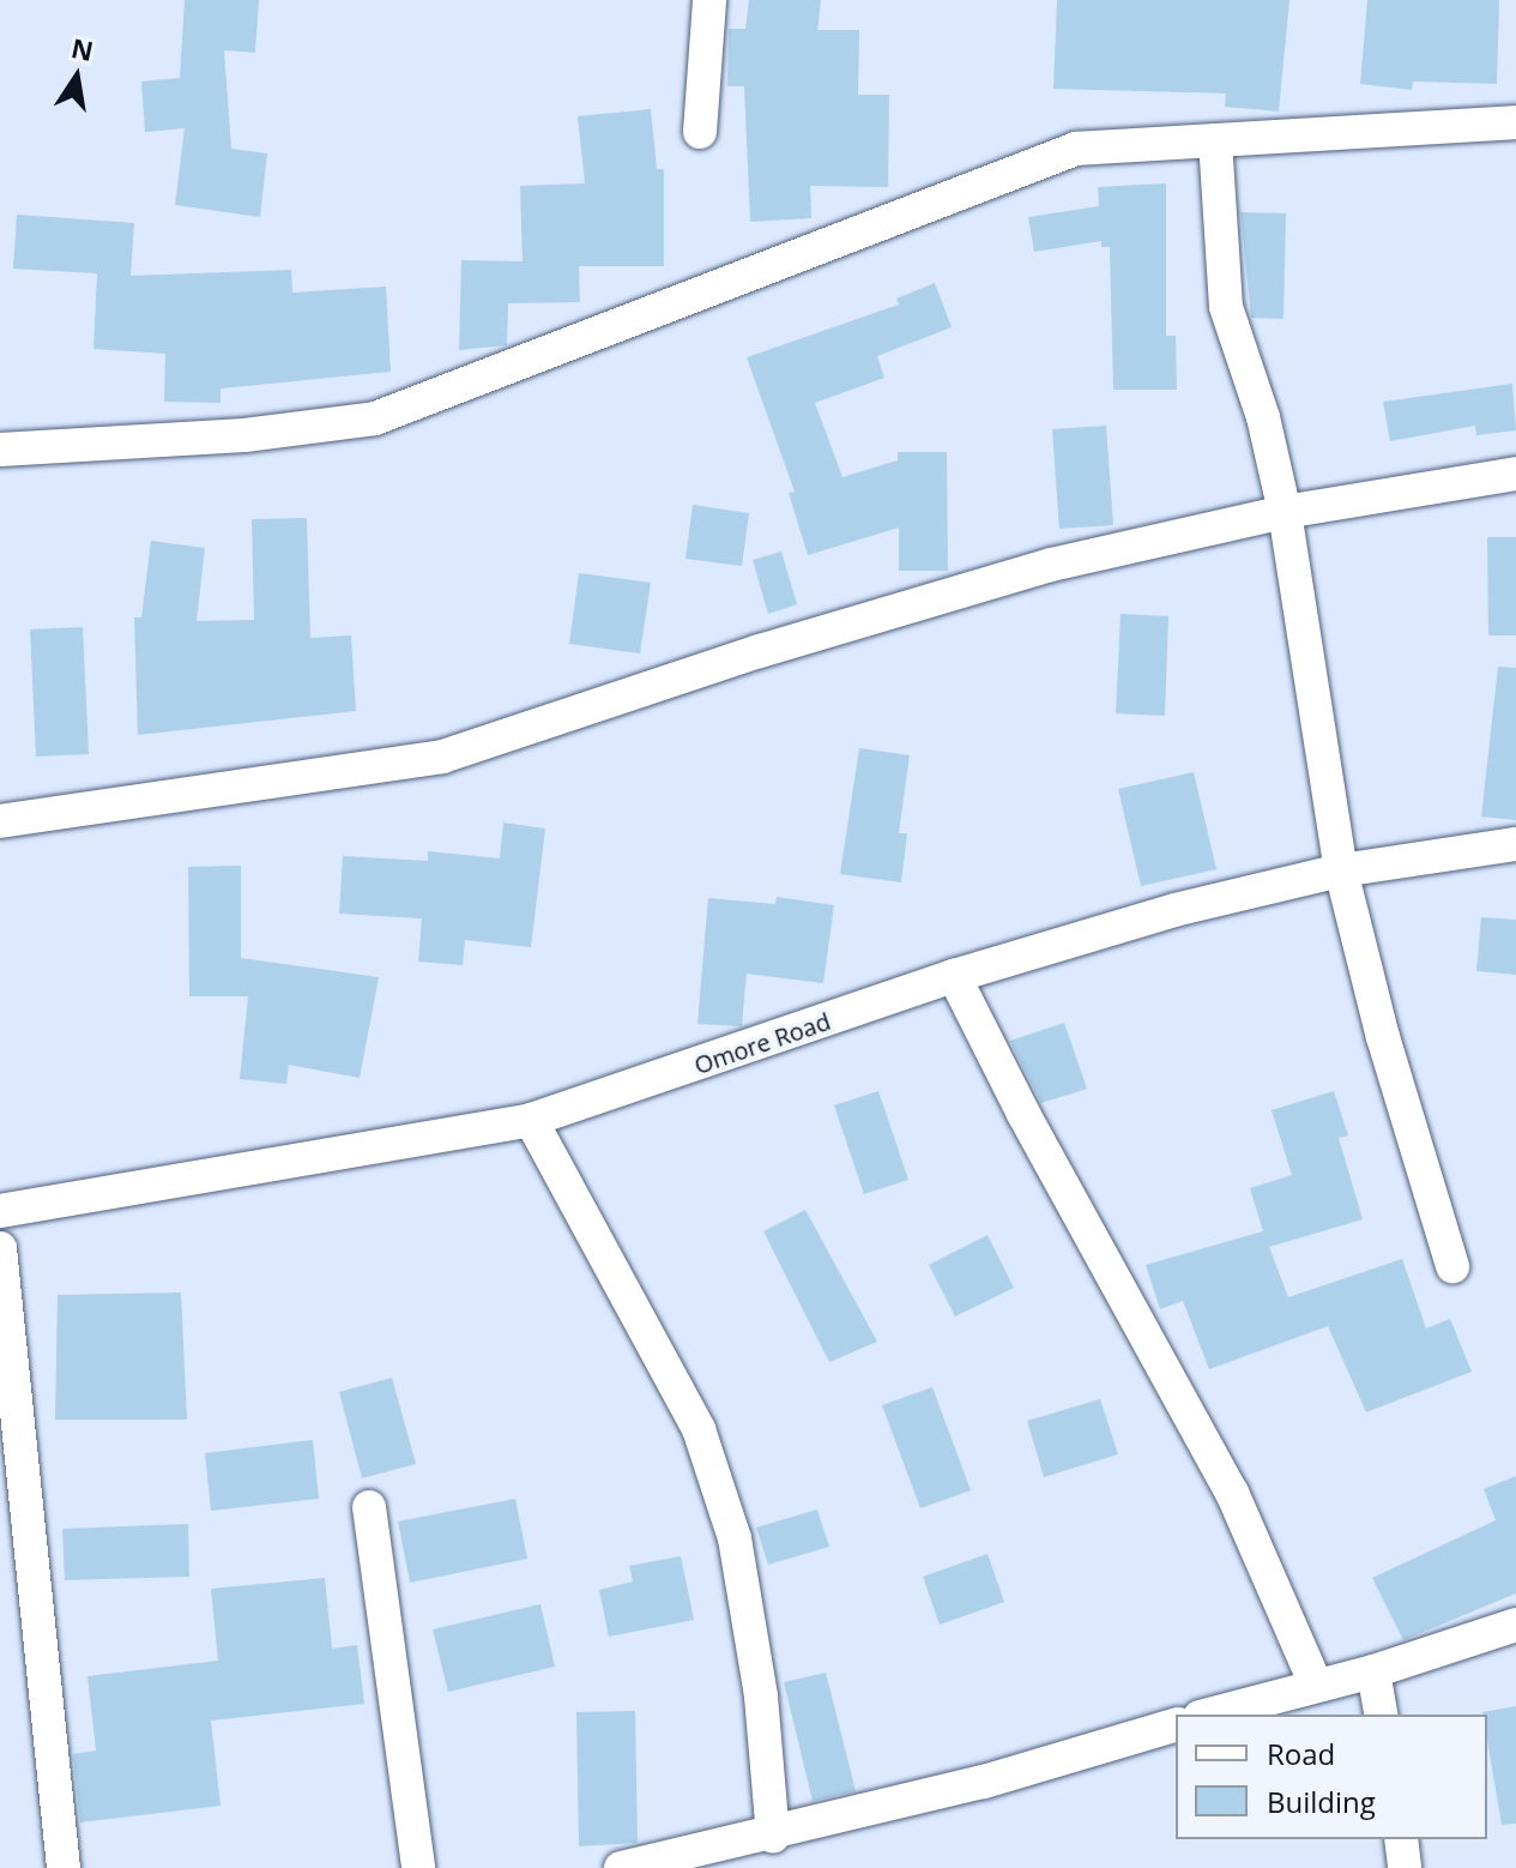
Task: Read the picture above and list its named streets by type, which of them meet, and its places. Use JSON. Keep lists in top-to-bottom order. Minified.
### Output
{"streets":{"street":["Omore Road"]},"legend":["Road","Building"],"north":"top"}
